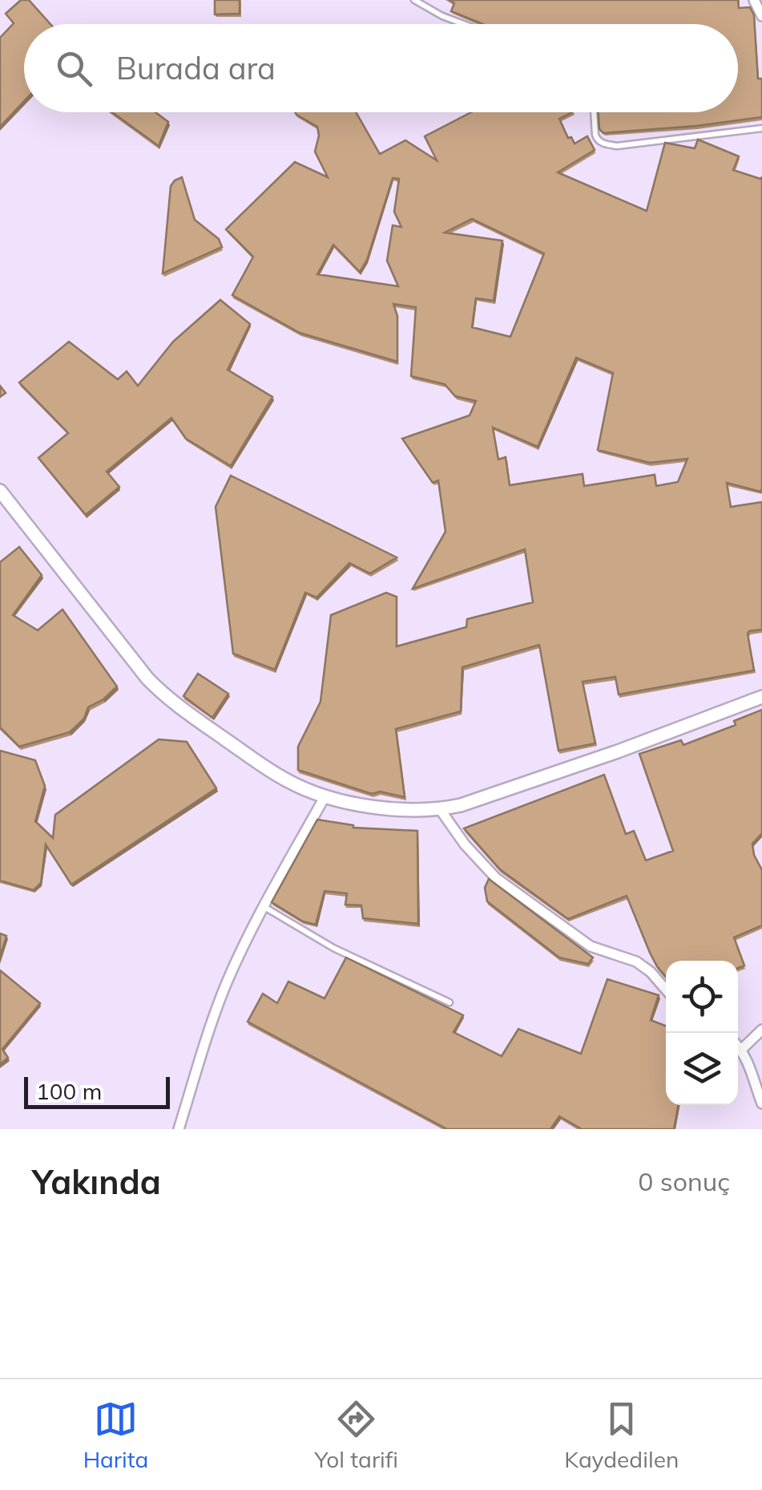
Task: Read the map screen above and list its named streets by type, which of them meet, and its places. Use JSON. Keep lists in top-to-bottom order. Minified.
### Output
{"scale_bar":"100 m","page":{"search":"Burada ara","scale":"100 m","heading":["Yakında","0 sonuç"],"nav":["Harita","Yol tarifi","Kaydedilen"]}}
